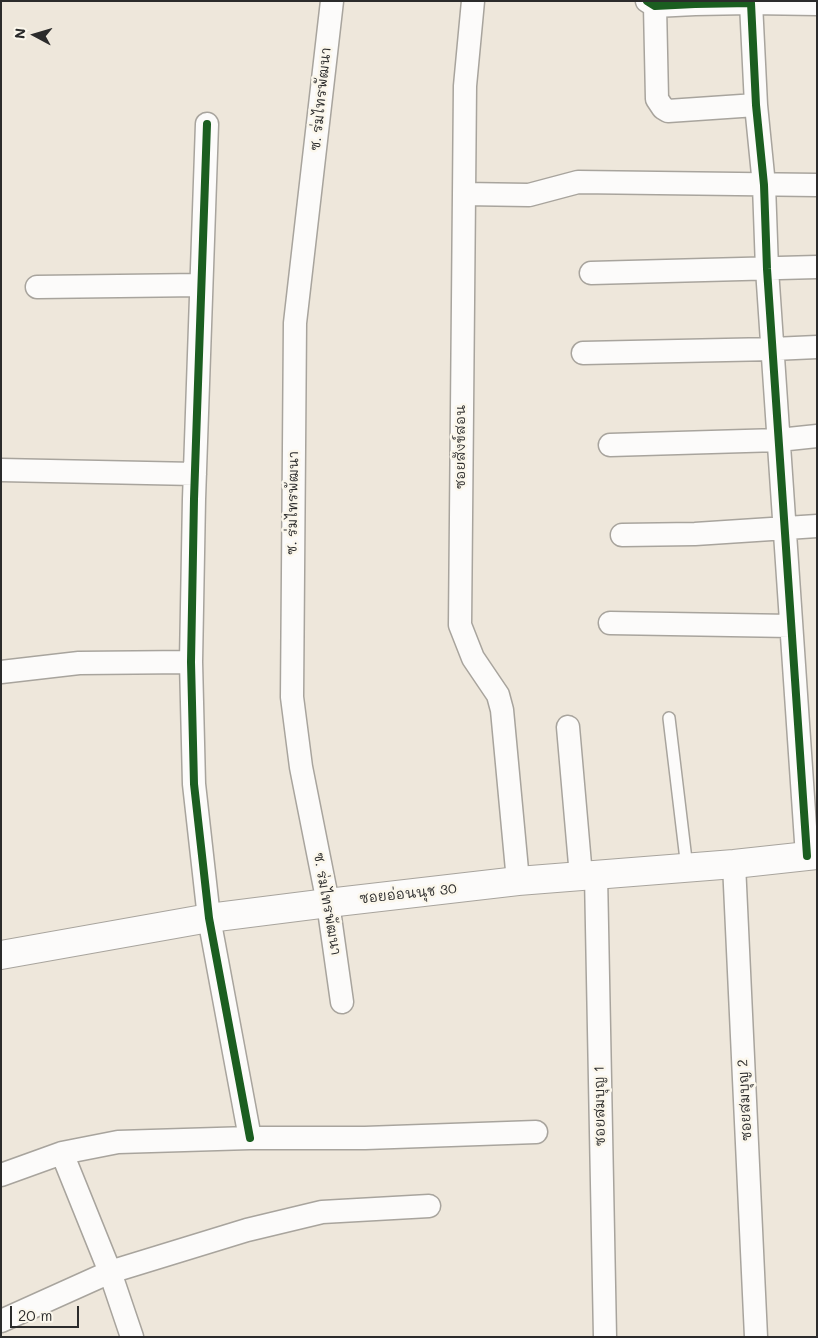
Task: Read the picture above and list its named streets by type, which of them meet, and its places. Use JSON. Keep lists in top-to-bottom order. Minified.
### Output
{"streets":{"street":["ซ. ร่มไทรพัฒนา","ซอยสังข์สอน","ซอยอ่อนนุช 30","ซอยสมบุญ 2","ซอยสมบุญ 1"]},"crossings":[["ซ. ร่มไทรพัฒนา","ซอยอ่อนนุช 30"],["ซอยสังข์สอน","ซอยอ่อนนุช 30"],["ซอยอ่อนนุช 30","ซอยสมบุญ 2"],["ซอยอ่อนนุช 30","ซอยสมบุญ 1"]],"scale_bar":"20 m","north":"left"}
